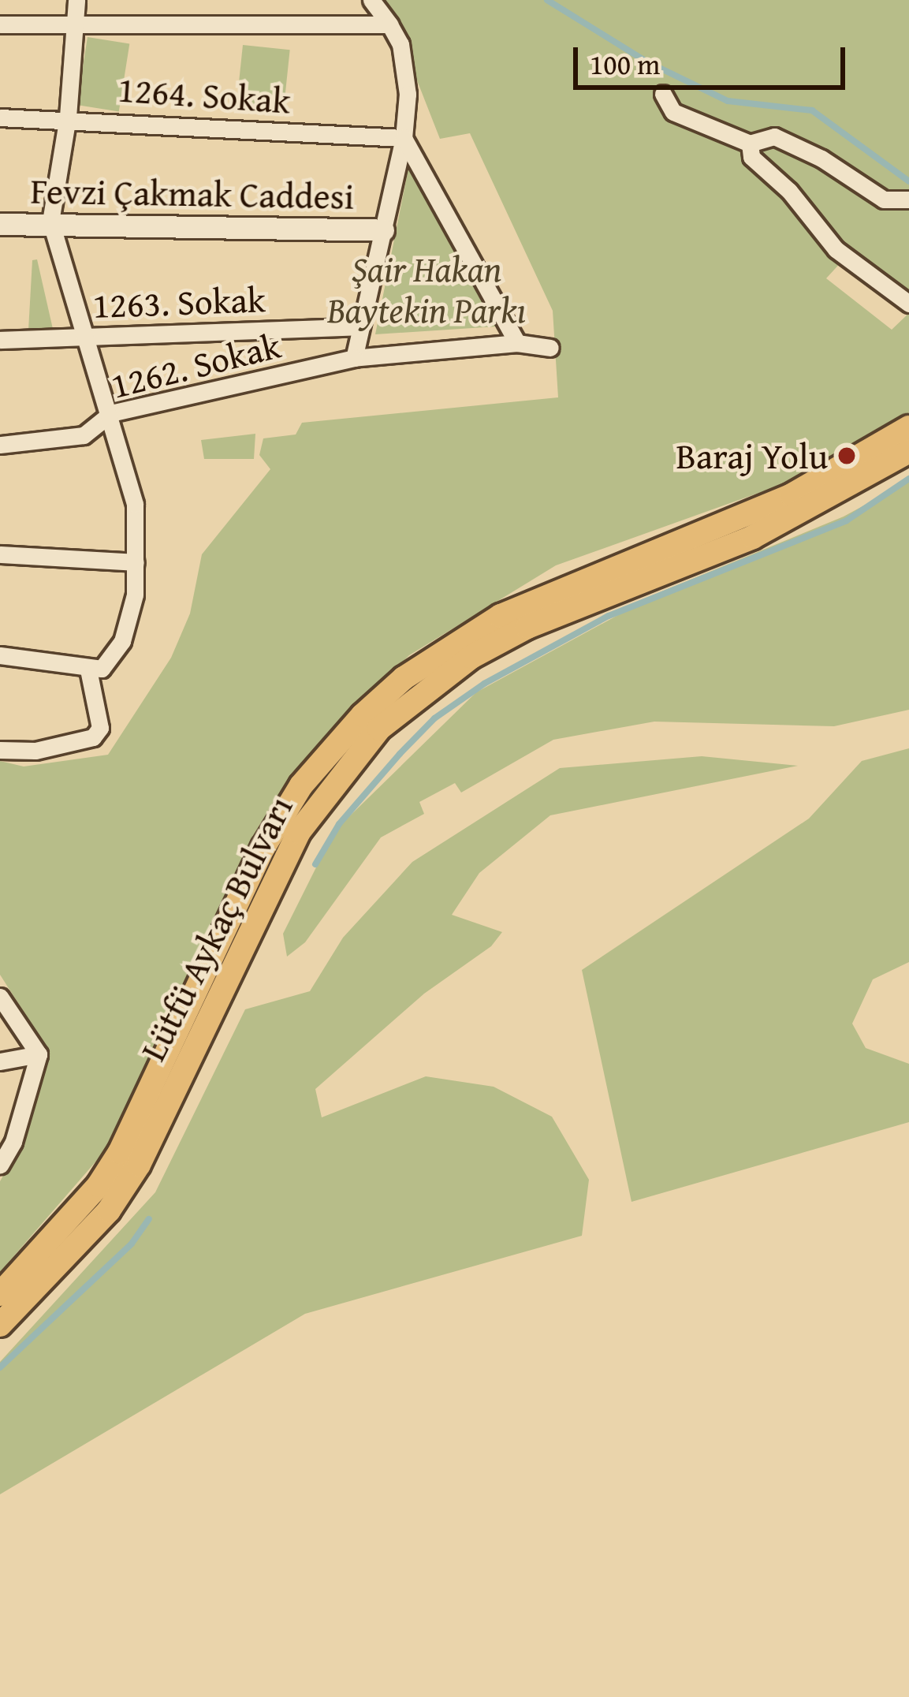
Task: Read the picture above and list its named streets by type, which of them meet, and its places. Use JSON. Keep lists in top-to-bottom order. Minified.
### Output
{"streets":{"main road":["Lütfü Aykaç Bulvarı"],"street":["1264. Sokak","Fevzi Çakmak Caddesi","1263. Sokak","1262. Sokak"]},"parks":["Şair Hakan Baytekin Parkı"],"places":["Baraj Yolu"],"scale_bar":"100 m"}
